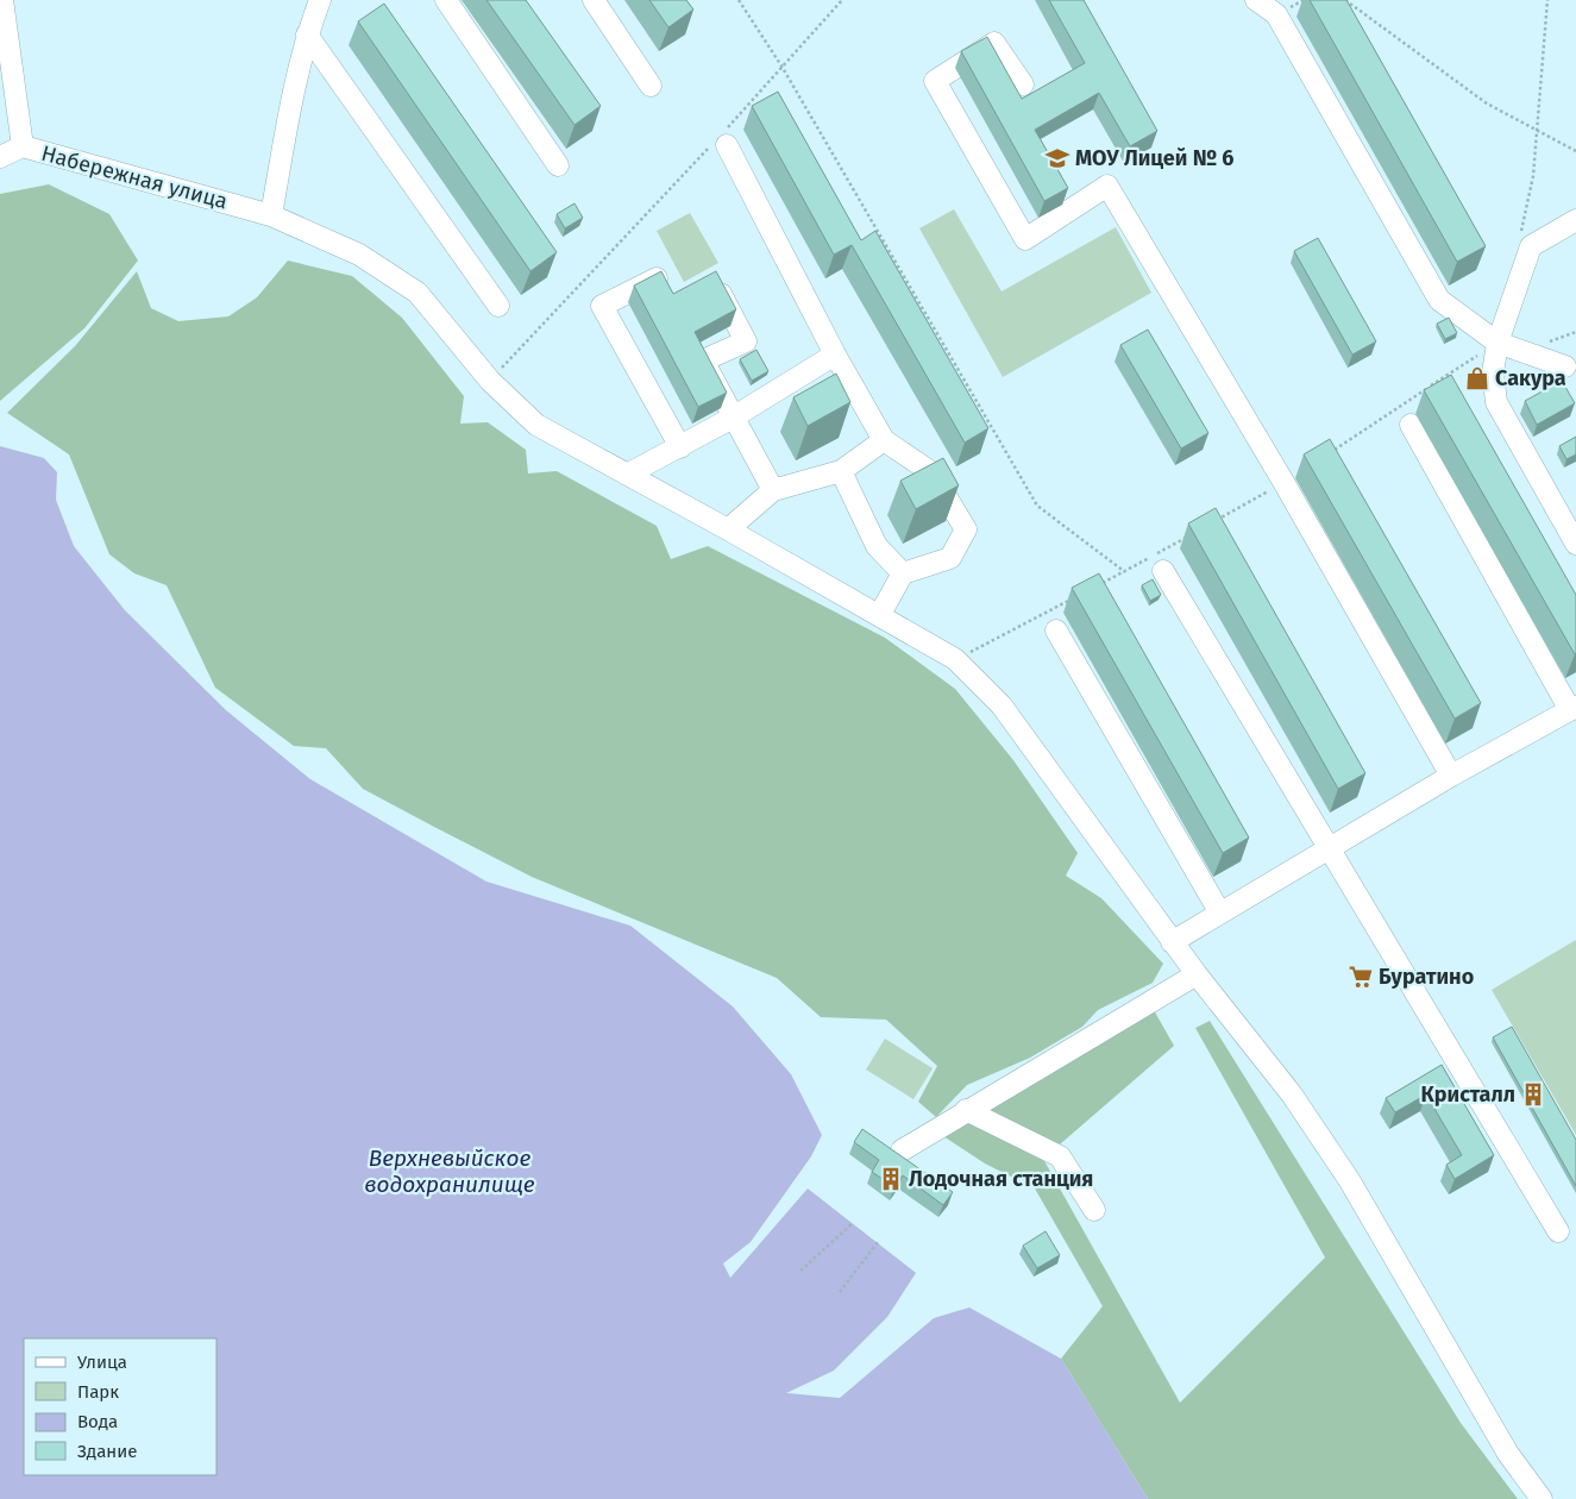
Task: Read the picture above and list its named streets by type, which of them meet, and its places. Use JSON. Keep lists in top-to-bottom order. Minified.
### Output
{"streets":{"street":["Набережная улица"]},"water":["Верхневыйское водохранилище"],"places":{"school or university":["МОУ Лицей № 6"],"shop":["Сакура"],"supermarket":["Буратино"],"building":["Кристалл","Лодочная станция"]},"legend":["Улица","Парк","Вода","Здание"]}
